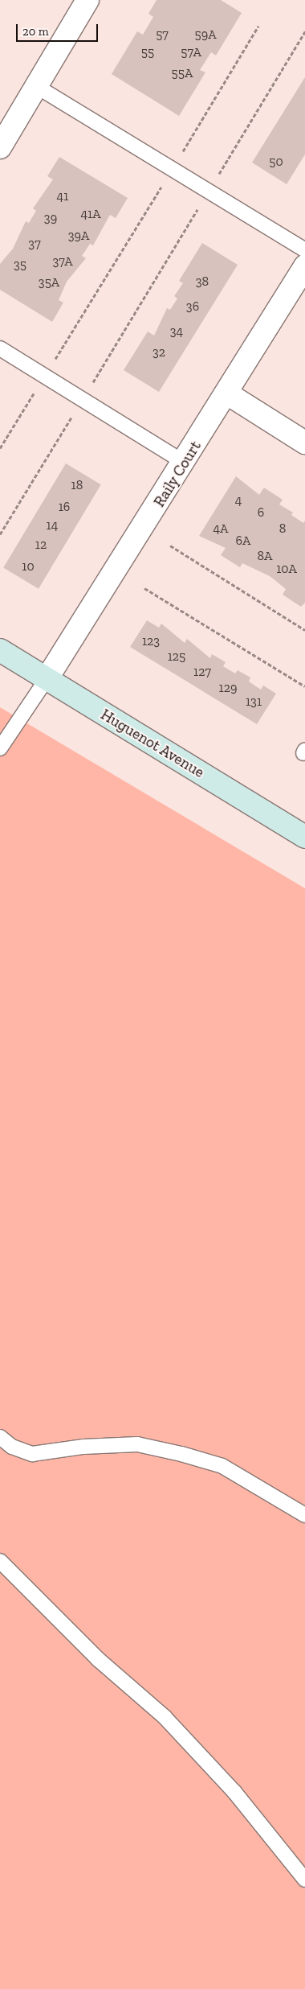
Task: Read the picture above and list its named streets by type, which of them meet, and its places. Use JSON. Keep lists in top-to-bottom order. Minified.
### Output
{"streets":{"street":["Raily Court","Huguenot Avenue"]},"crossings":[["Raily Court","Huguenot Avenue"]],"house_numbers":["57","59A","55","57A","55A","50","41","41A","39","39A","37","37A","35","38","35A","36","34","32","18","4","16","6","14","4A","8","6A","12","8A","10","10A","123","125","127","129","131"],"scale_bar":"20 m"}
